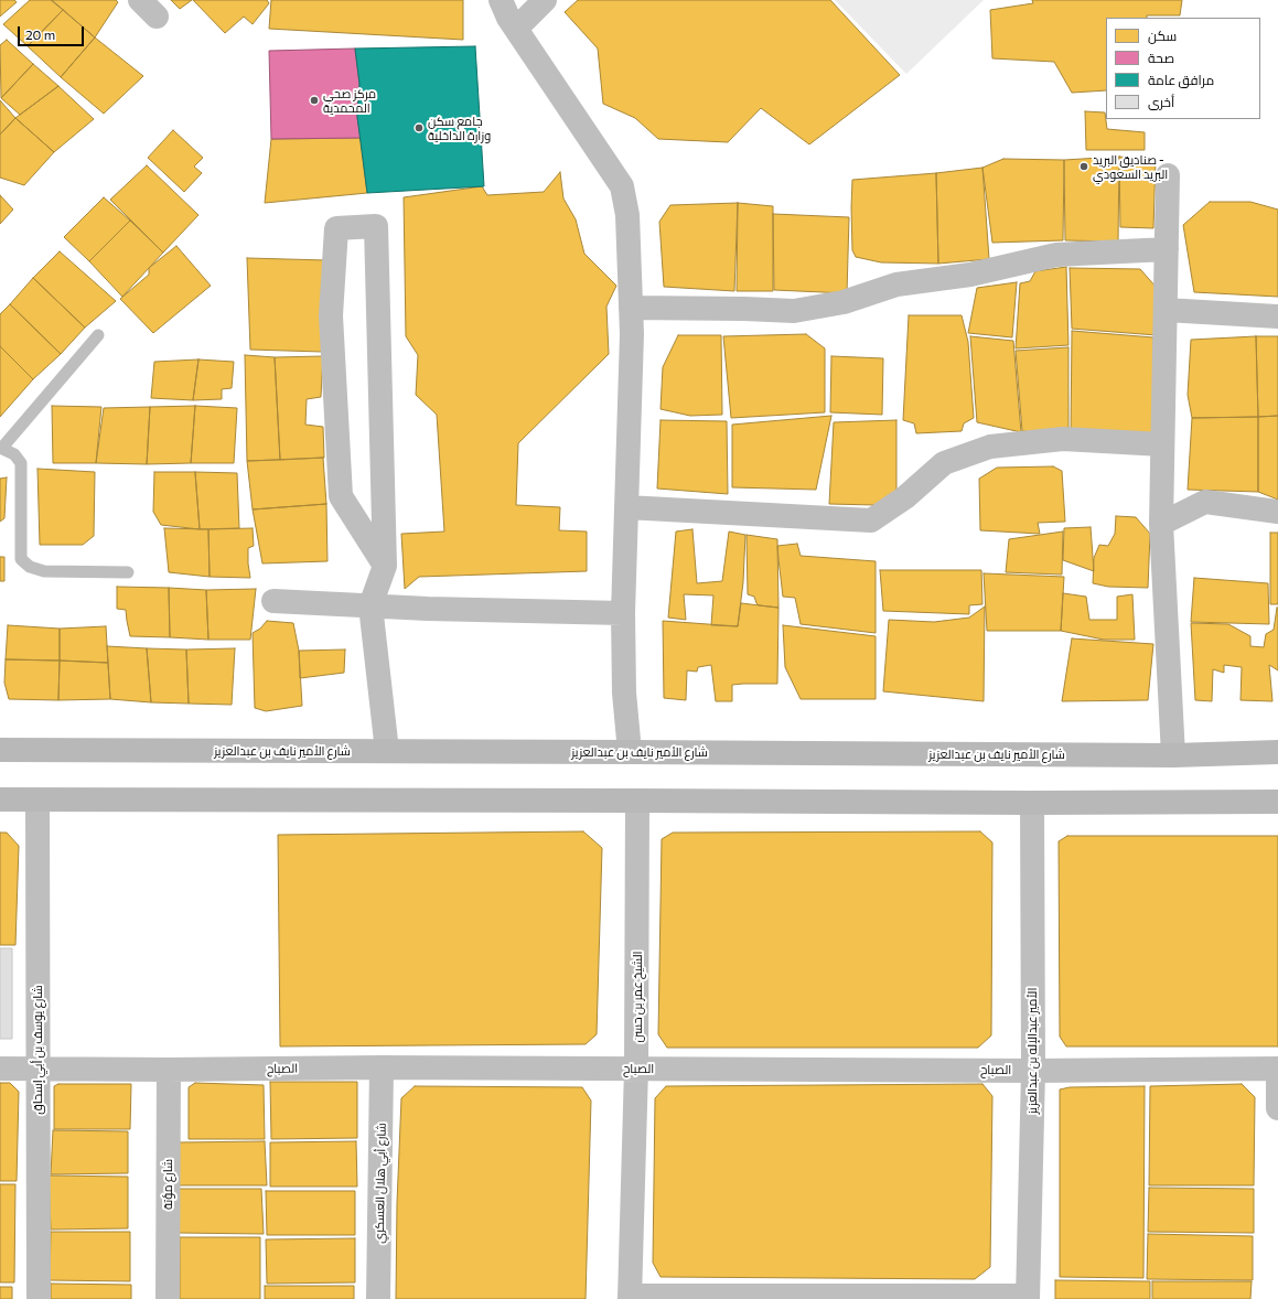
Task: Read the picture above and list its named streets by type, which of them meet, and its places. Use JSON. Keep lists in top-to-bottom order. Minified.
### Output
{"streets":{"street":["شارع الأمير نايف بن عبدالعزيز","الشيخ عمر بن حسن","شارع يوسف بن أبي إسحاق","الأمير عبدالإله بن عبدالعزيز","الصباح","شارع أبي هلال العسكري","شارع مؤتة"]},"crossings":[["الشيخ عمر بن حسن","الصباح"],["شارع يوسف بن أبي إسحاق","الصباح"],["الأمير عبدالإله بن عبدالعزيز","الصباح"],["الصباح","شارع أبي هلال العسكري"],["الصباح","شارع مؤتة"]],"places":["مركز صحي المحمدية","جامع سكن وزارة الداخلية","صناديق البريد - البريد السعودي"],"legend":["سكن","صحة","مرافق عامة","أخرى"],"scale_bar":"20 m"}
